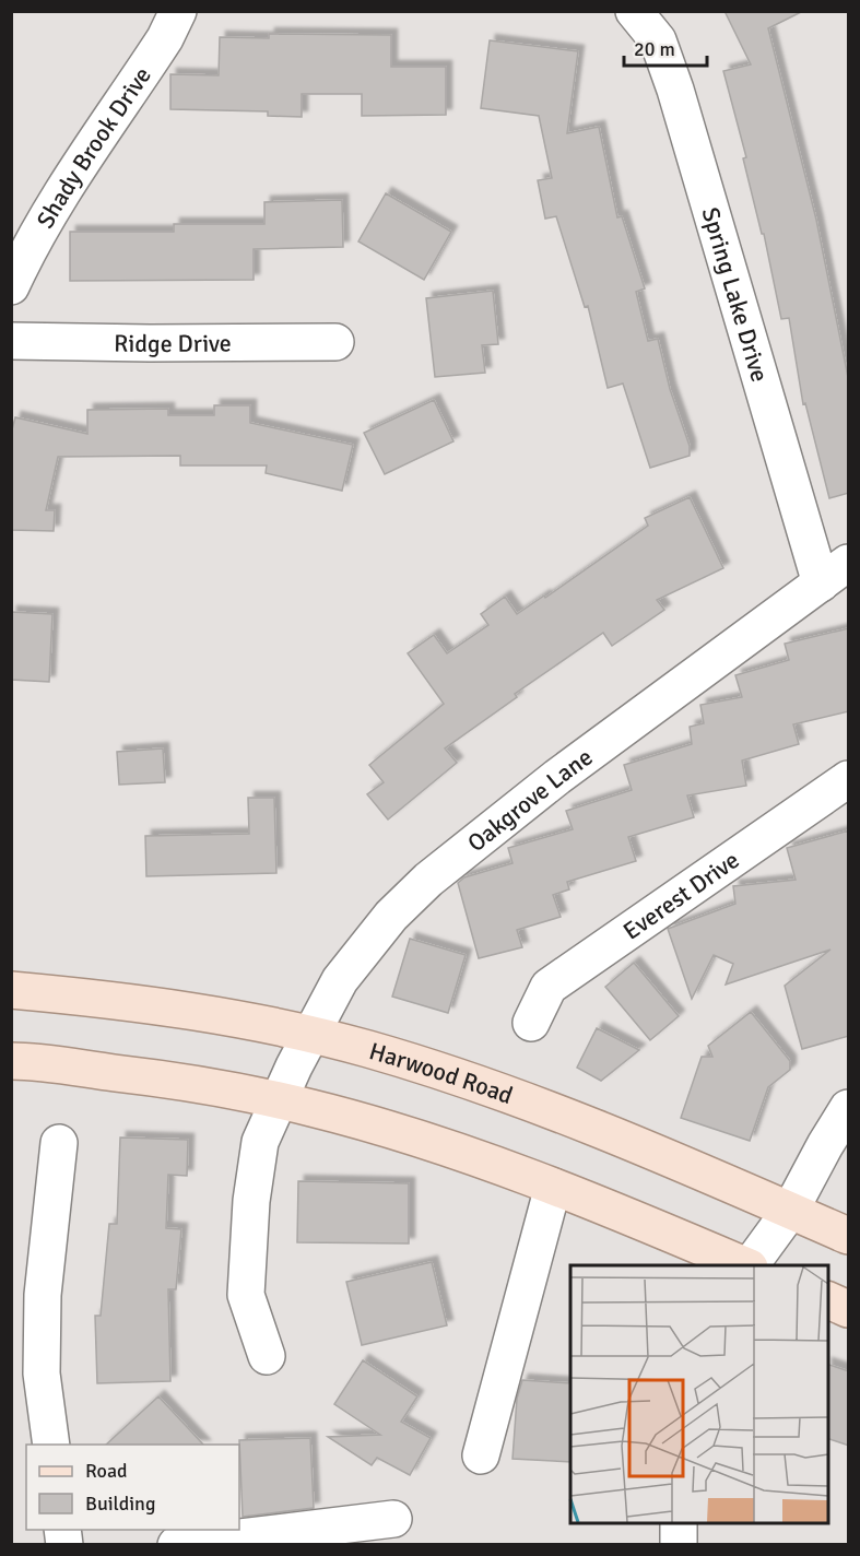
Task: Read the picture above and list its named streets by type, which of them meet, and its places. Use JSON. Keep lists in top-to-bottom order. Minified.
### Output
{"streets":{"main road":["Harwood Road"],"street":["Shady Brook Drive","Spring Lake Drive","Ridge Drive","Oakgrove Lane","Everest Drive"]},"crossings":[["Spring Lake Drive","Oakgrove Lane"],["Oakgrove Lane","Harwood Road"]],"legend":["Road","Building"],"scale_bar":"20 m"}
